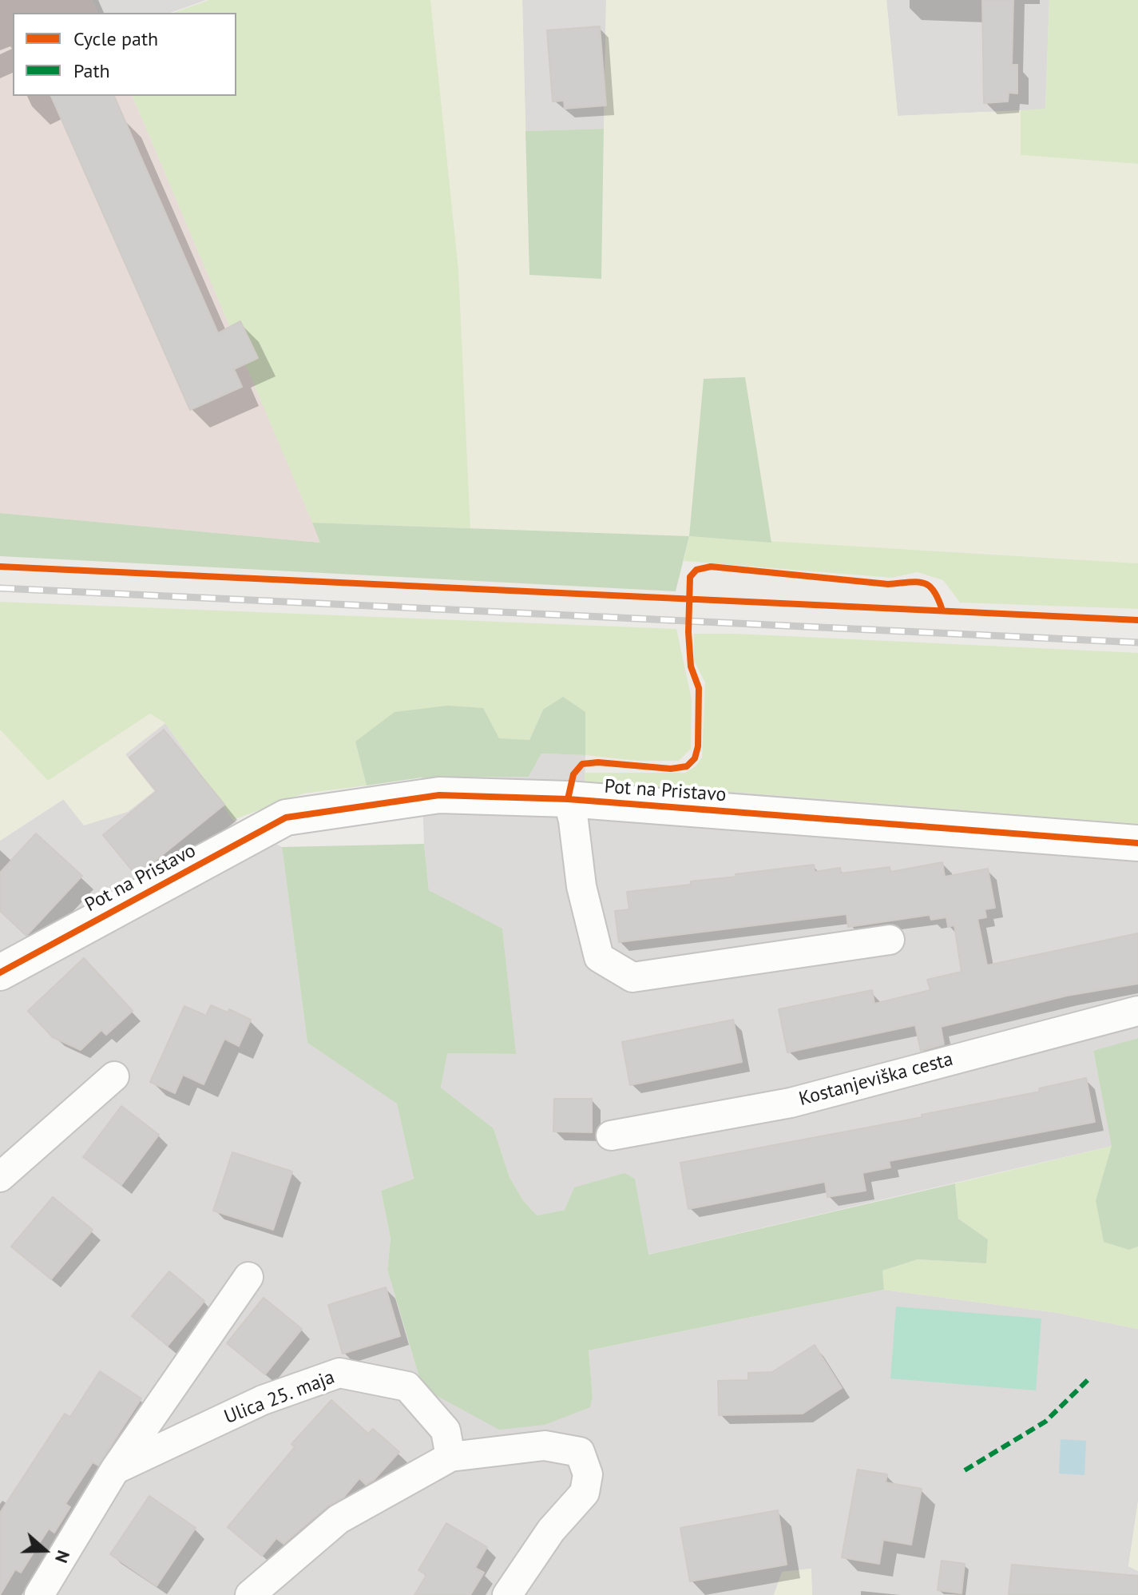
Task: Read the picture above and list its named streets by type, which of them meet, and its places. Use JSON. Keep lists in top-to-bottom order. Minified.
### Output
{"streets":{"street":["Pot na Pristavo","Kostanjeviška cesta","Ulica 25. maja"]},"legend":["Cycle path","Path"],"north":"right"}
